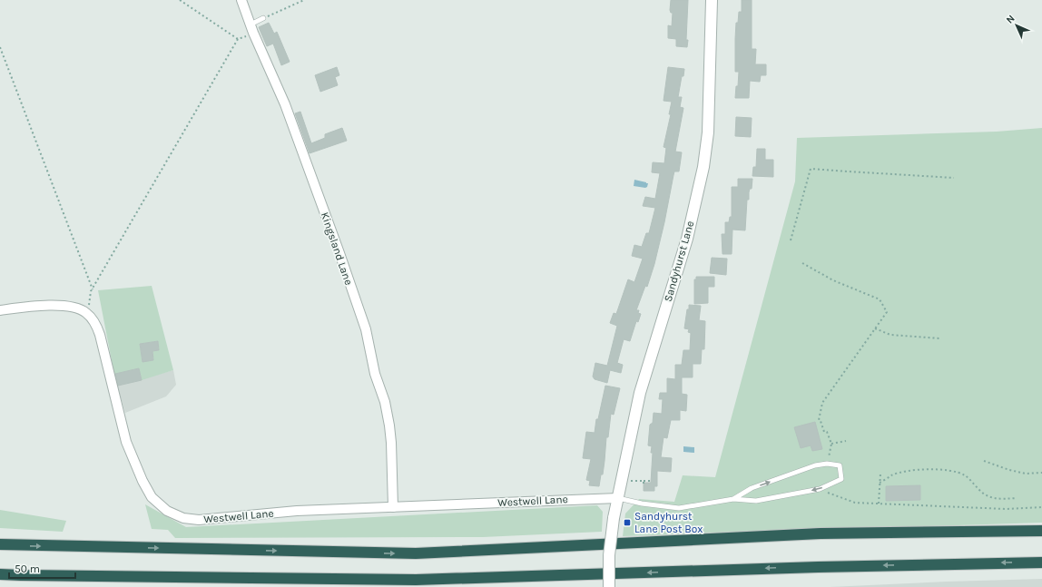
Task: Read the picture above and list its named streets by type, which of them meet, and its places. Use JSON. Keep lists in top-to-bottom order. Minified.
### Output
{"streets":{"street":["Kingsland Lane","Sandyhurst Lane","Westwell Lane"]},"crossings":[["Kingsland Lane","Westwell Lane"],["Sandyhurst Lane","Westwell Lane"]],"places":{"transit":["Sandyhurst Lane Post Box"]},"scale_bar":"50 m","north":"top left"}
